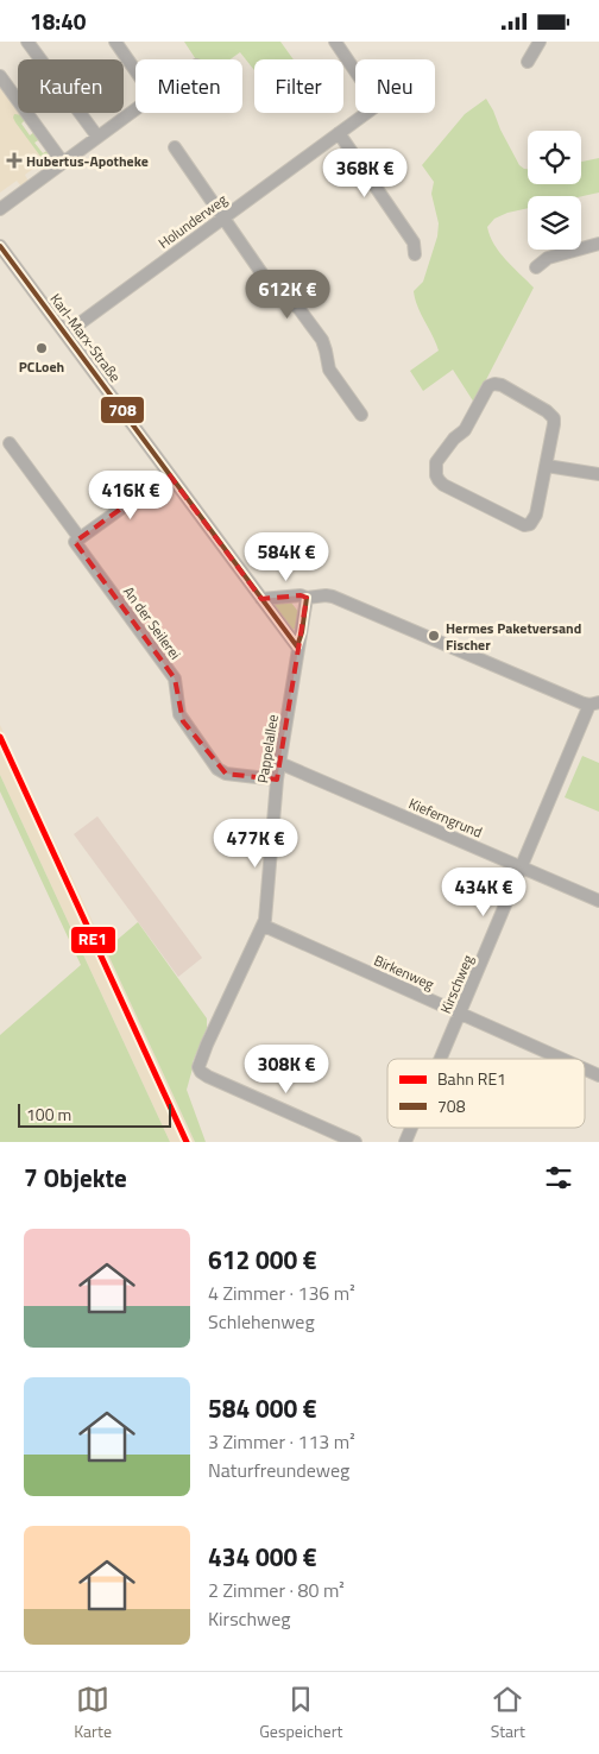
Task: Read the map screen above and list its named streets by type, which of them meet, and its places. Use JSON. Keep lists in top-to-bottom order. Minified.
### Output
{"streets":{"street":["Holunderweg","Karl-Marx-Straße","An der Seilerei","Pappelallee","Kieferngrund","Birkenweg","Kirschweg"]},"crossings":[["Holunderweg","Karl-Marx-Straße"],["Karl-Marx-Straße","Pappelallee"],["An der Seilerei","Pappelallee"],["Pappelallee","Kieferngrund"],["Pappelallee","Birkenweg"],["Kieferngrund","Kirschweg"],["Birkenweg","Kirschweg"]],"places":{"health":["Hubertus-Apotheke"],"other":["PCLoeh","Hermes Paketversand Fischer"]},"lines":["transit line 708","rail line RE1"],"legend":["Bahn RE1","708"],"scale_bar":"100 m","page":{"status":"18:40","chip":["Kaufen","Mieten","Filter","Neu"],"price":["368K €","612K €","416K €","584K €","477K €","434K €","308K €"],"scale":"100 m","heading":"7 Objekte","list":[{"name":"612 000 €","note":"4 Zimmer · 136 m² · Schlehenweg"},{"name":"584 000 €","note":"3 Zimmer · 113 m² · Naturfreundeweg"},{"name":"434 000 €","note":"2 Zimmer · 80 m² · Kirschweg"}],"tabs":["Karte","Gespeichert","Start"]}}
